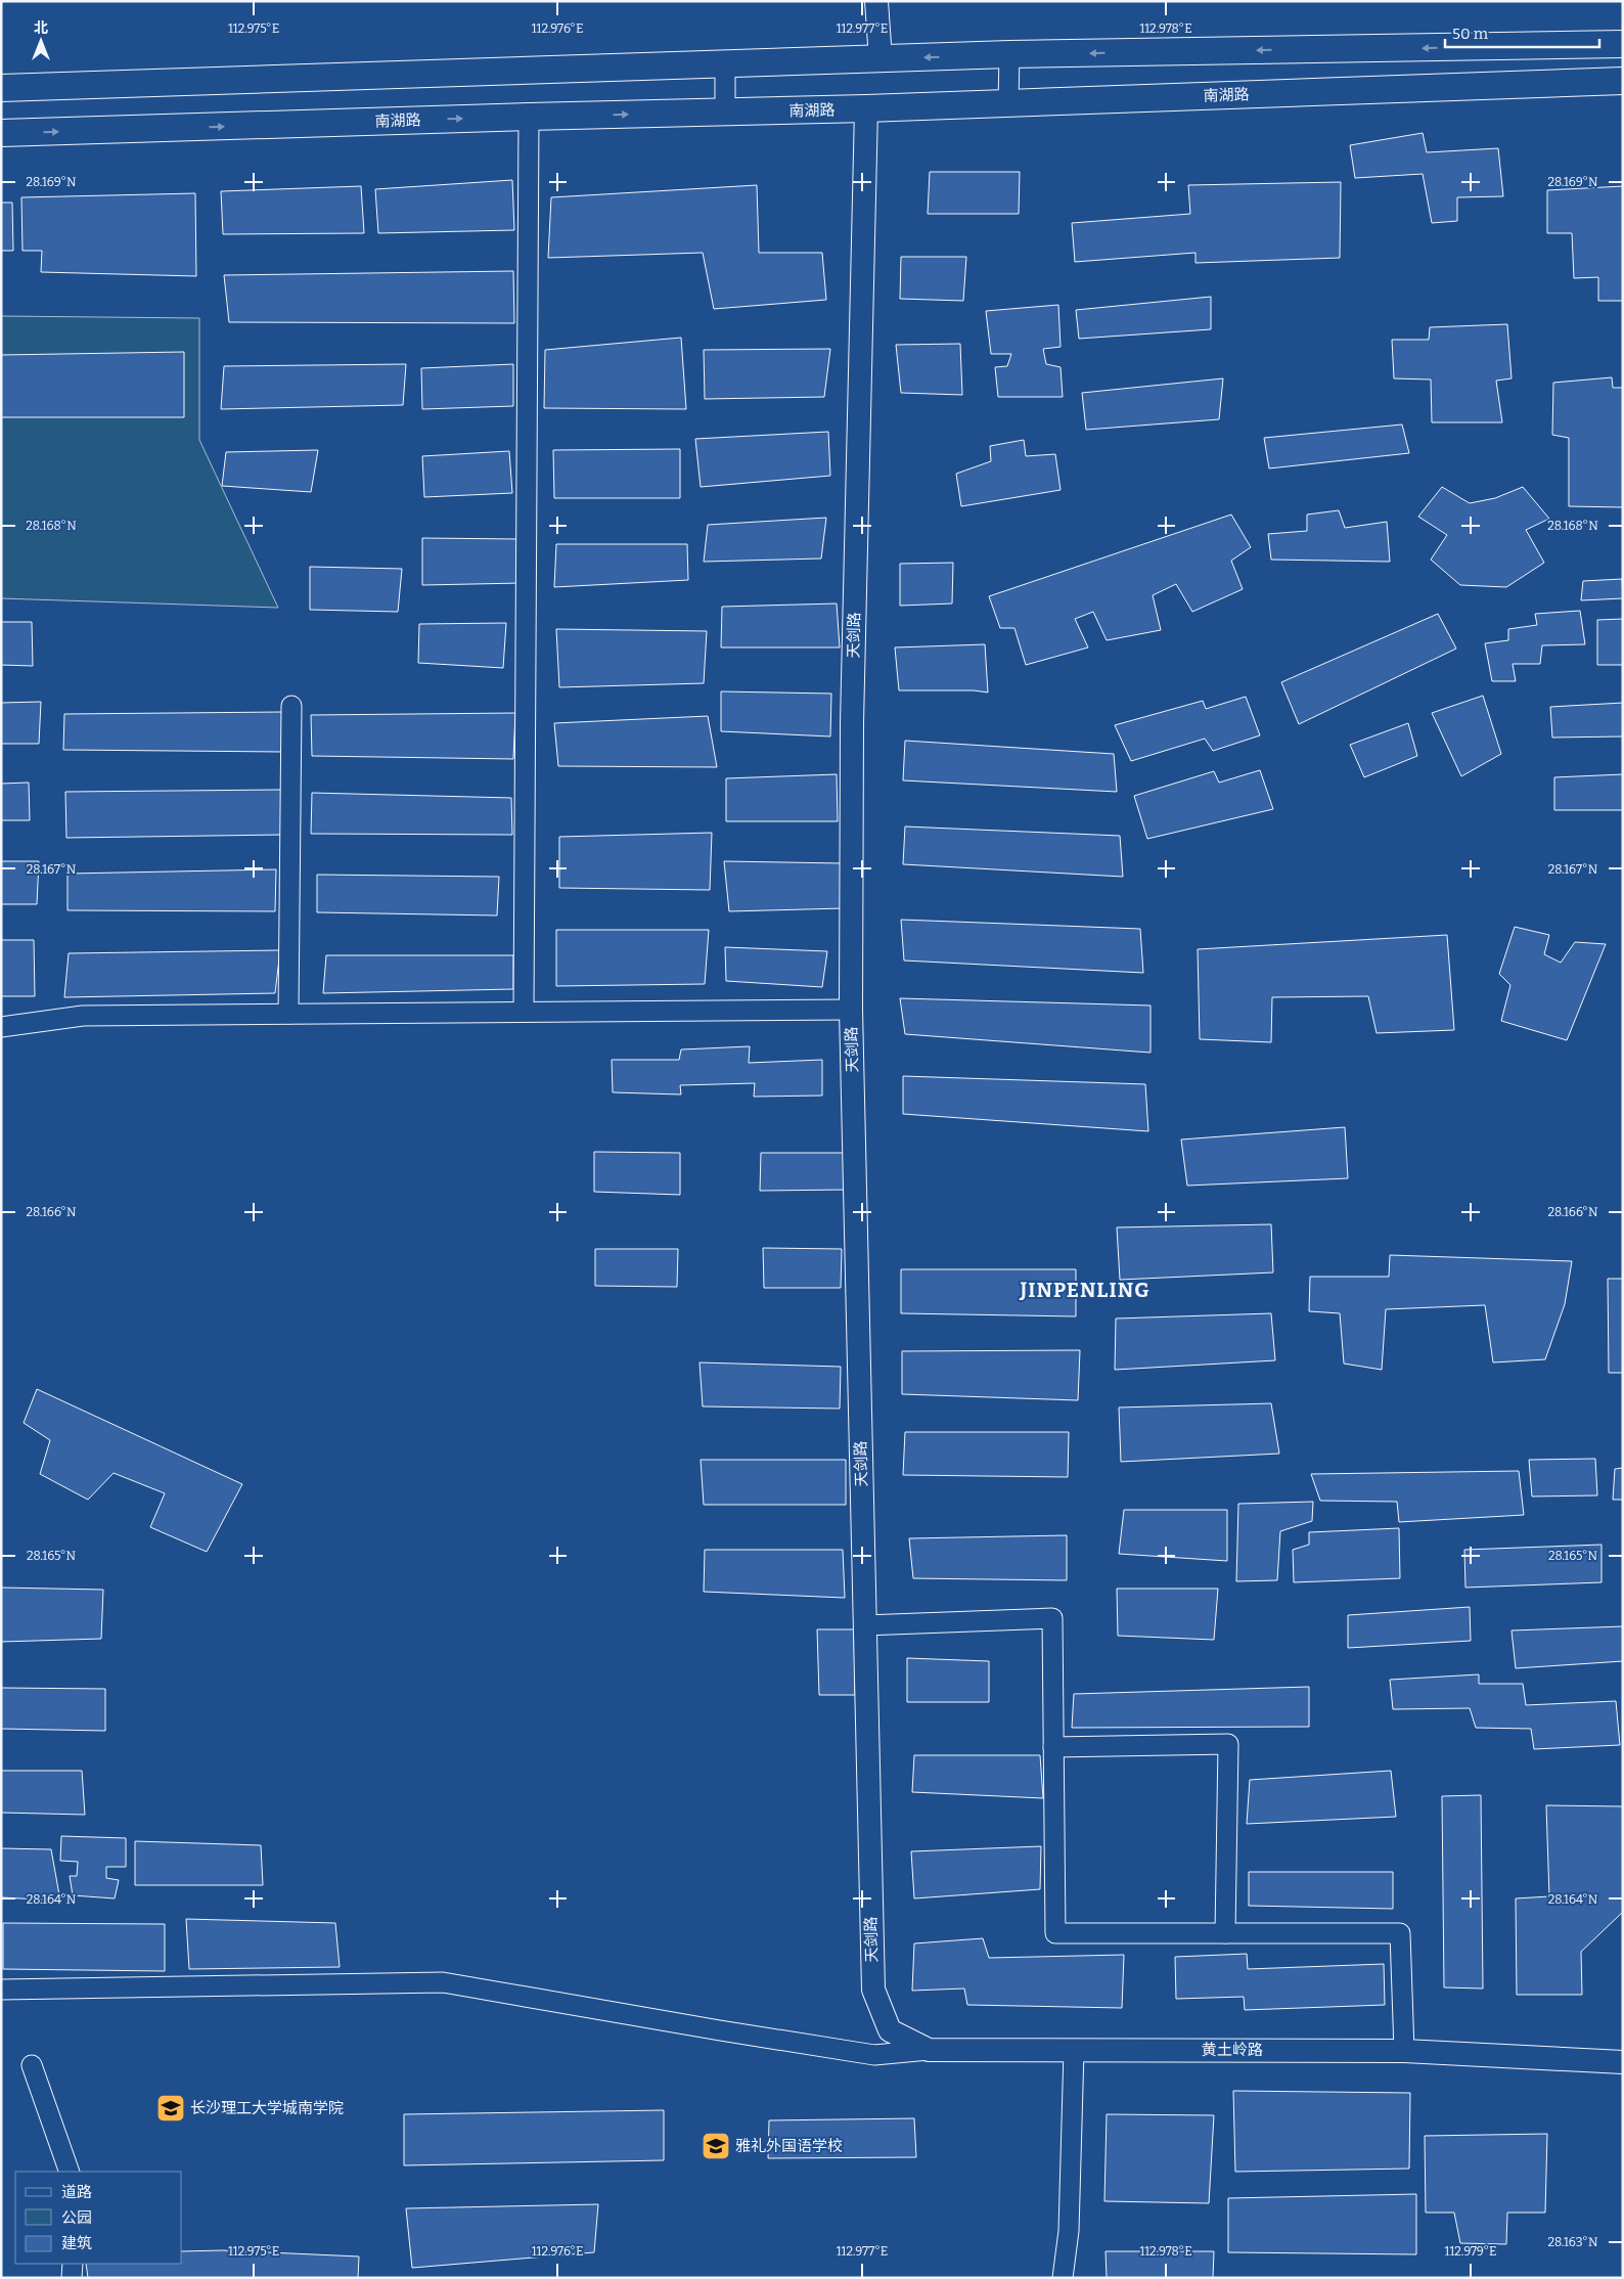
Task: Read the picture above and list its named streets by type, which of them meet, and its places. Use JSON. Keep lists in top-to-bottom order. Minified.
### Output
{"streets":{"main road":["南湖路"],"street":["天剑路","黄土岭路"]},"crossings":[["南湖路","天剑路"],["天剑路","黄土岭路"]],"districts":["JINPENLING"],"places":{"school or university":["长沙理工大学城南学院","雅礼外国语学校"]},"legend":["道路","公园","建筑"],"scale_bar":"50 m","north":"top","coordinates":["112.975°E","112.976°E","112.977°E","112.978°E","28.169°N","28.168°N","28.167°N","28.166°N","28.165°N","28.164°N","28.163°N","112.979°E"]}
